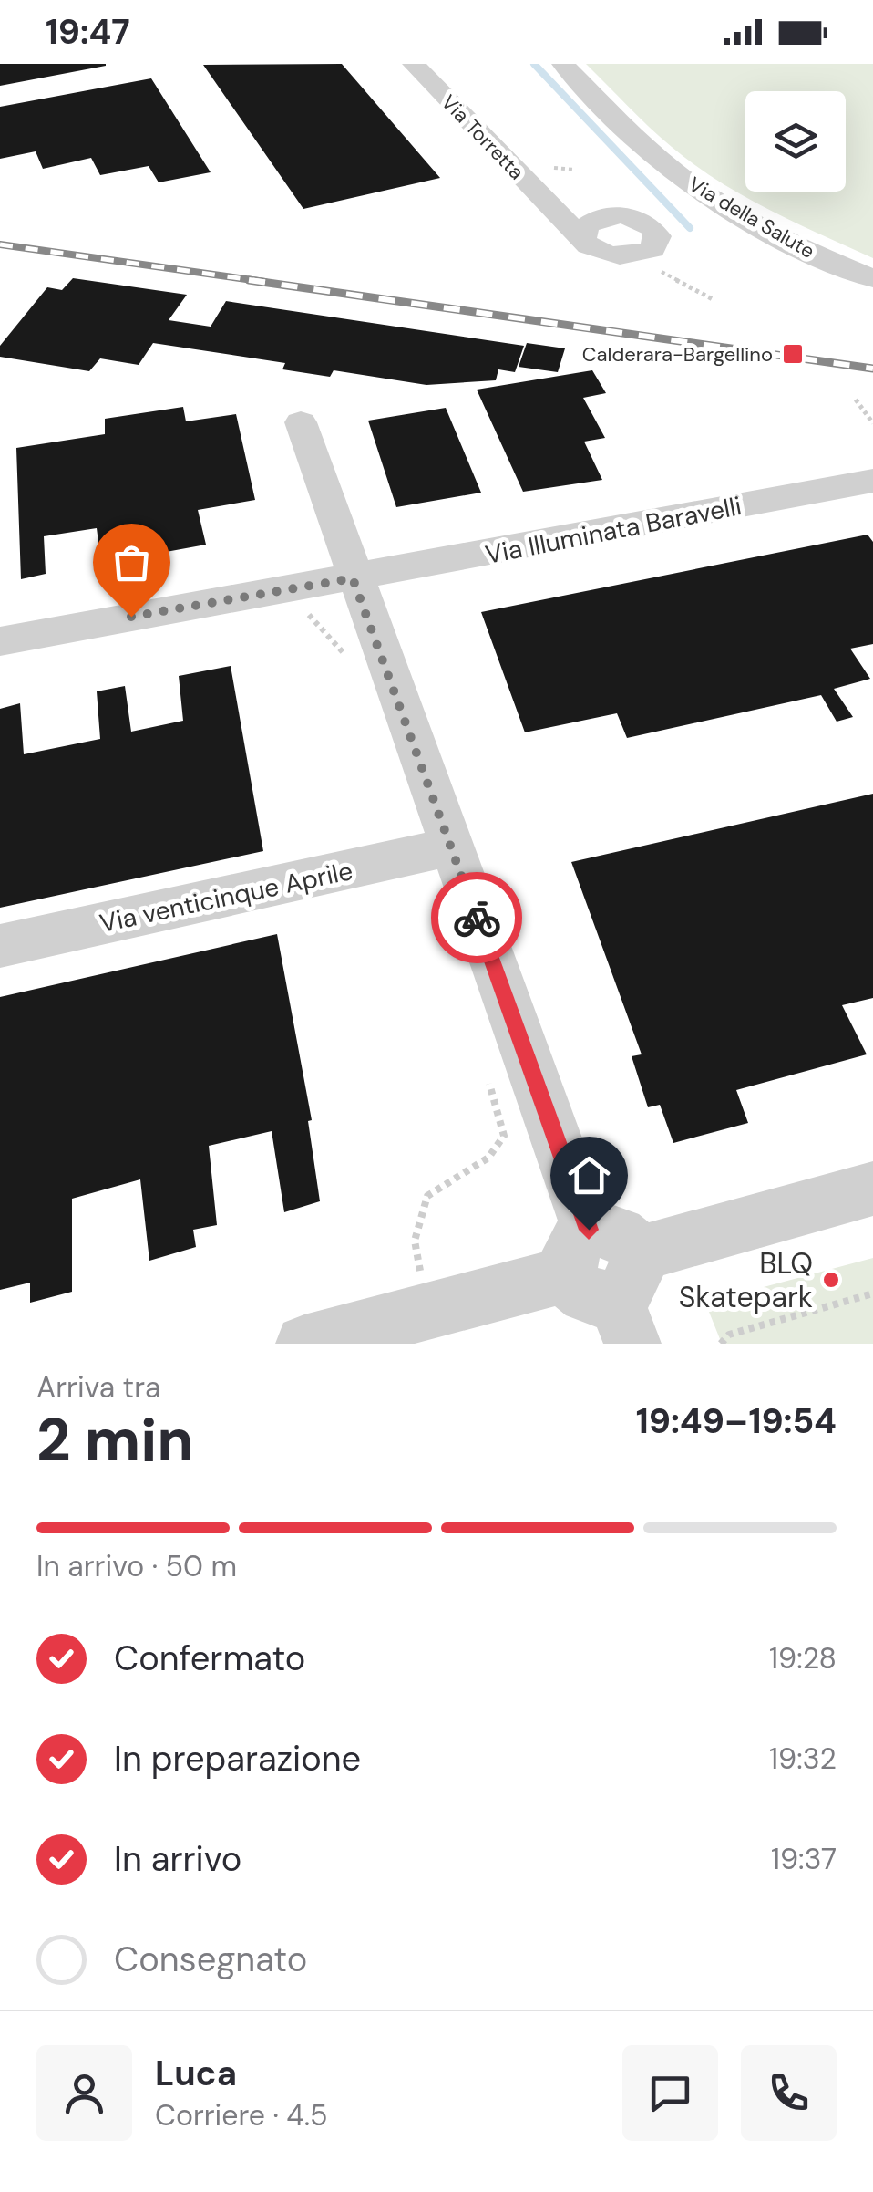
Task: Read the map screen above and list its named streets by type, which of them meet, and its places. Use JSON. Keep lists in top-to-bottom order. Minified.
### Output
{"streets":{"street":["Via Torretta","Via della Salute","Via Illuminata Baravelli","Via venticinque Aprile"]},"places":{"transit":["Calderara-Bargellino"],"other":["BLQ Skatepark"]},"page":{"status":"19:47","heading":["2 min","Arriva tra","19:49–19:54"],"panel":["Luca","Corriere · 4.5"],"bar":"In arrivo · 50 m","list":[["Confermato","19:28"],["In preparazione","19:32"],["In arrivo","19:37"],"Consegnato"]}}
